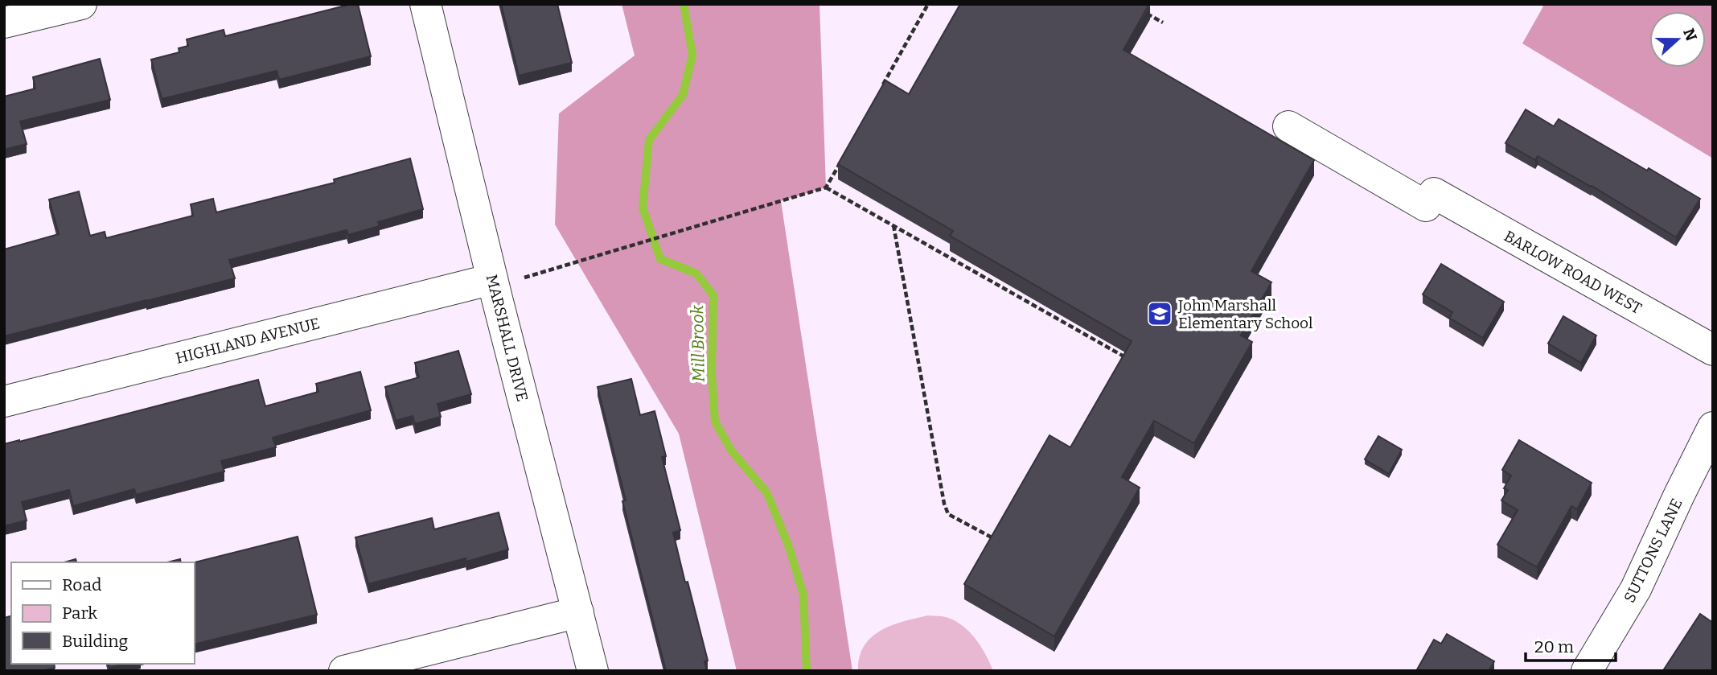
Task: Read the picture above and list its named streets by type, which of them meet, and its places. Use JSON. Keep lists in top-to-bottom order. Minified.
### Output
{"streets":{"street":["BARLOW ROAD WEST","MARSHALL DRIVE","HIGHLAND AVENUE","SUTTONS LANE"]},"crossings":[["MARSHALL DRIVE","HIGHLAND AVENUE"]],"water":["Mill Brook"],"places":{"school or university":["John Marshall Elementary School"]},"legend":["Road","Park","Building"],"scale_bar":"20 m","north":"right"}
